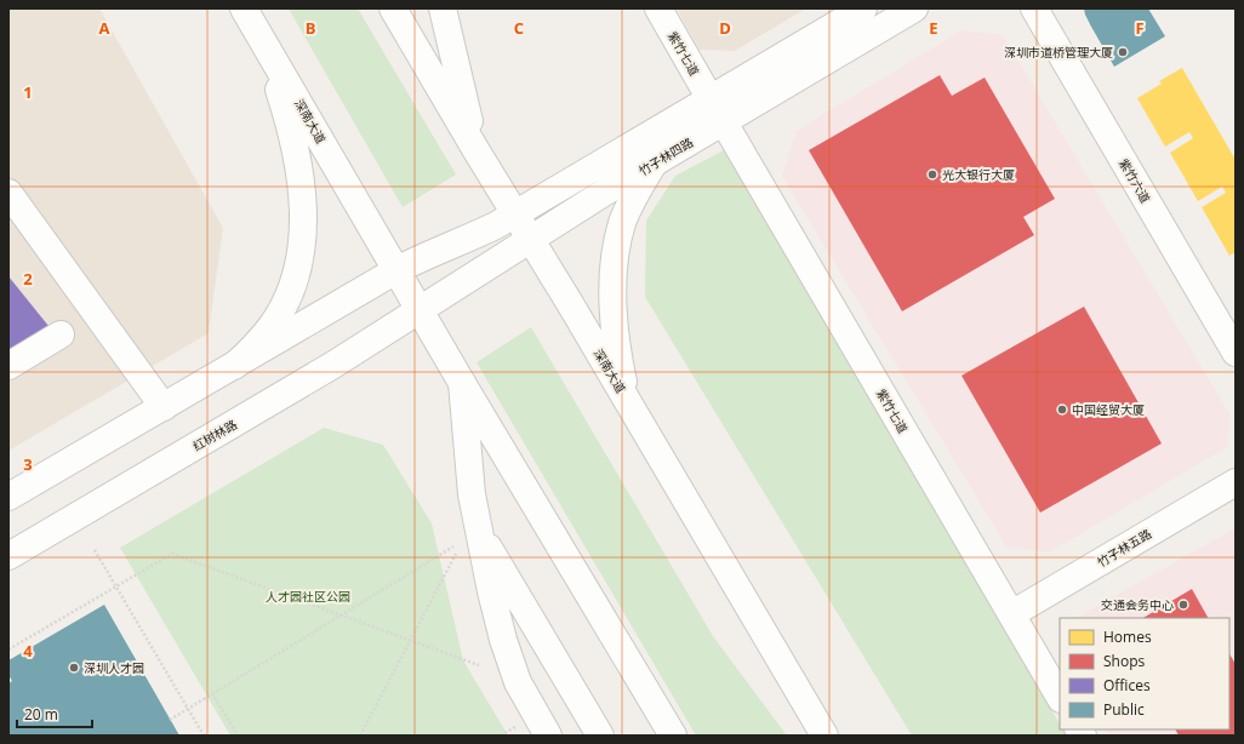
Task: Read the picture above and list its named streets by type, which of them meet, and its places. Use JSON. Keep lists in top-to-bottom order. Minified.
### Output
{"streets":{"street":["紫竹七道","深南大道","竹子林四路","紫竹六道","红树林路","竹子林五路"]},"crossings":[["紫竹七道","竹子林四路"],["紫竹七道","竹子林五路"],["深南大道","竹子林四路"],["深南大道","红树林路"],["竹子林四路","红树林路"]],"parks":["人才园社区公园"],"places":["深圳市道桥管理大厦","光大银行大厦","中国经贸大厦","交通会务中心","深圳人才园"],"legend":["Homes","Shops","Offices","Public"],"scale_bar":"20 m","grid":{"columns":["A","B","C","D","E","F"],"rows":["1","2","3","4"]}}
